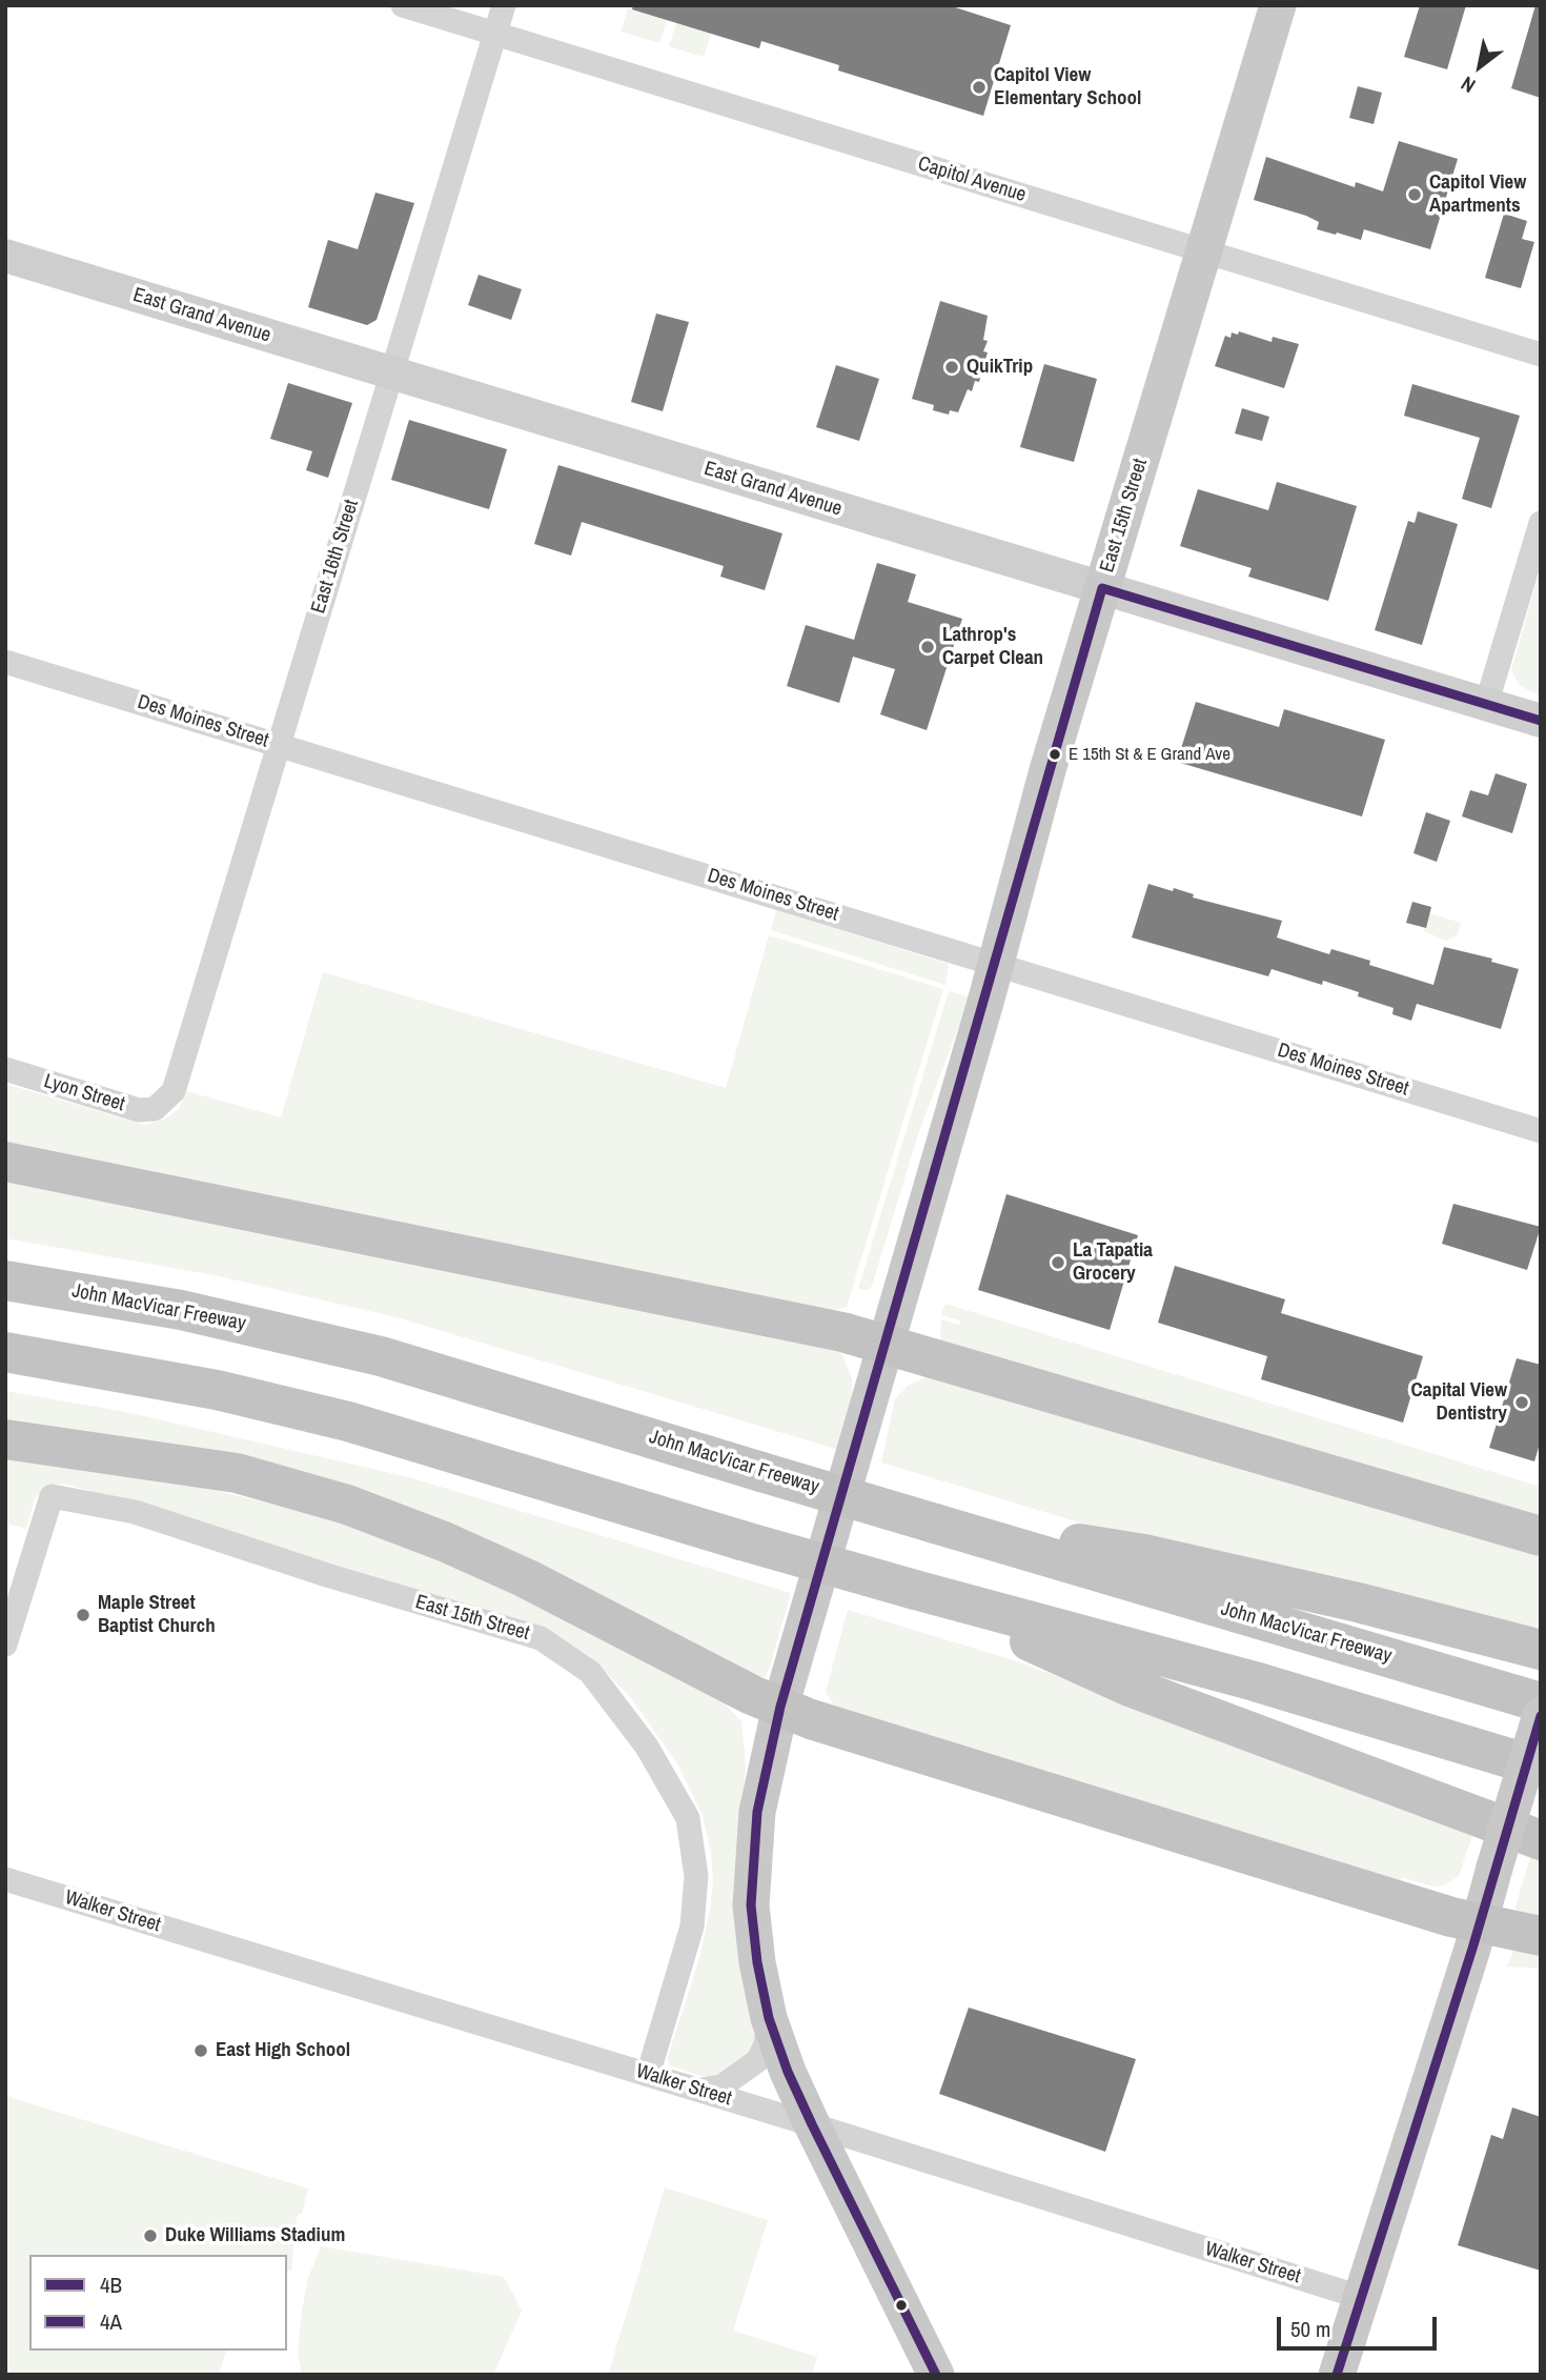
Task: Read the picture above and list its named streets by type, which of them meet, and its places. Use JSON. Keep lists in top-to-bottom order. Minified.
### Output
{"streets":{"highway":["John MacVicar Freeway"],"main road":["East Grand Avenue","East 15th Street"],"street":["Capitol Avenue","East 16th Street","Des Moines Street","Lyon Street","Walker Street"]},"crossings":[["Capitol Avenue","East 15th Street"],["Capitol Avenue","East 16th Street"],["East Grand Avenue","East 15th Street"],["East Grand Avenue","East 16th Street"],["East 15th Street","Des Moines Street"],["East 15th Street","Walker Street"],["East 16th Street","Des Moines Street"],["East 16th Street","Lyon Street"]],"places":["Capitol View Elementary School","Capitol View Apartments","QuikTrip","Lathrop's Carpet Clean","E 15th St & E Grand Ave","La Tapatia Grocery","Capital View Dentistry","Maple Street Baptist Church","East High School","Duke Williams Stadium"],"lines":["transit line 4B","transit line 4A"],"legend":["4B","4A"],"scale_bar":"50 m","north":"bottom left"}
